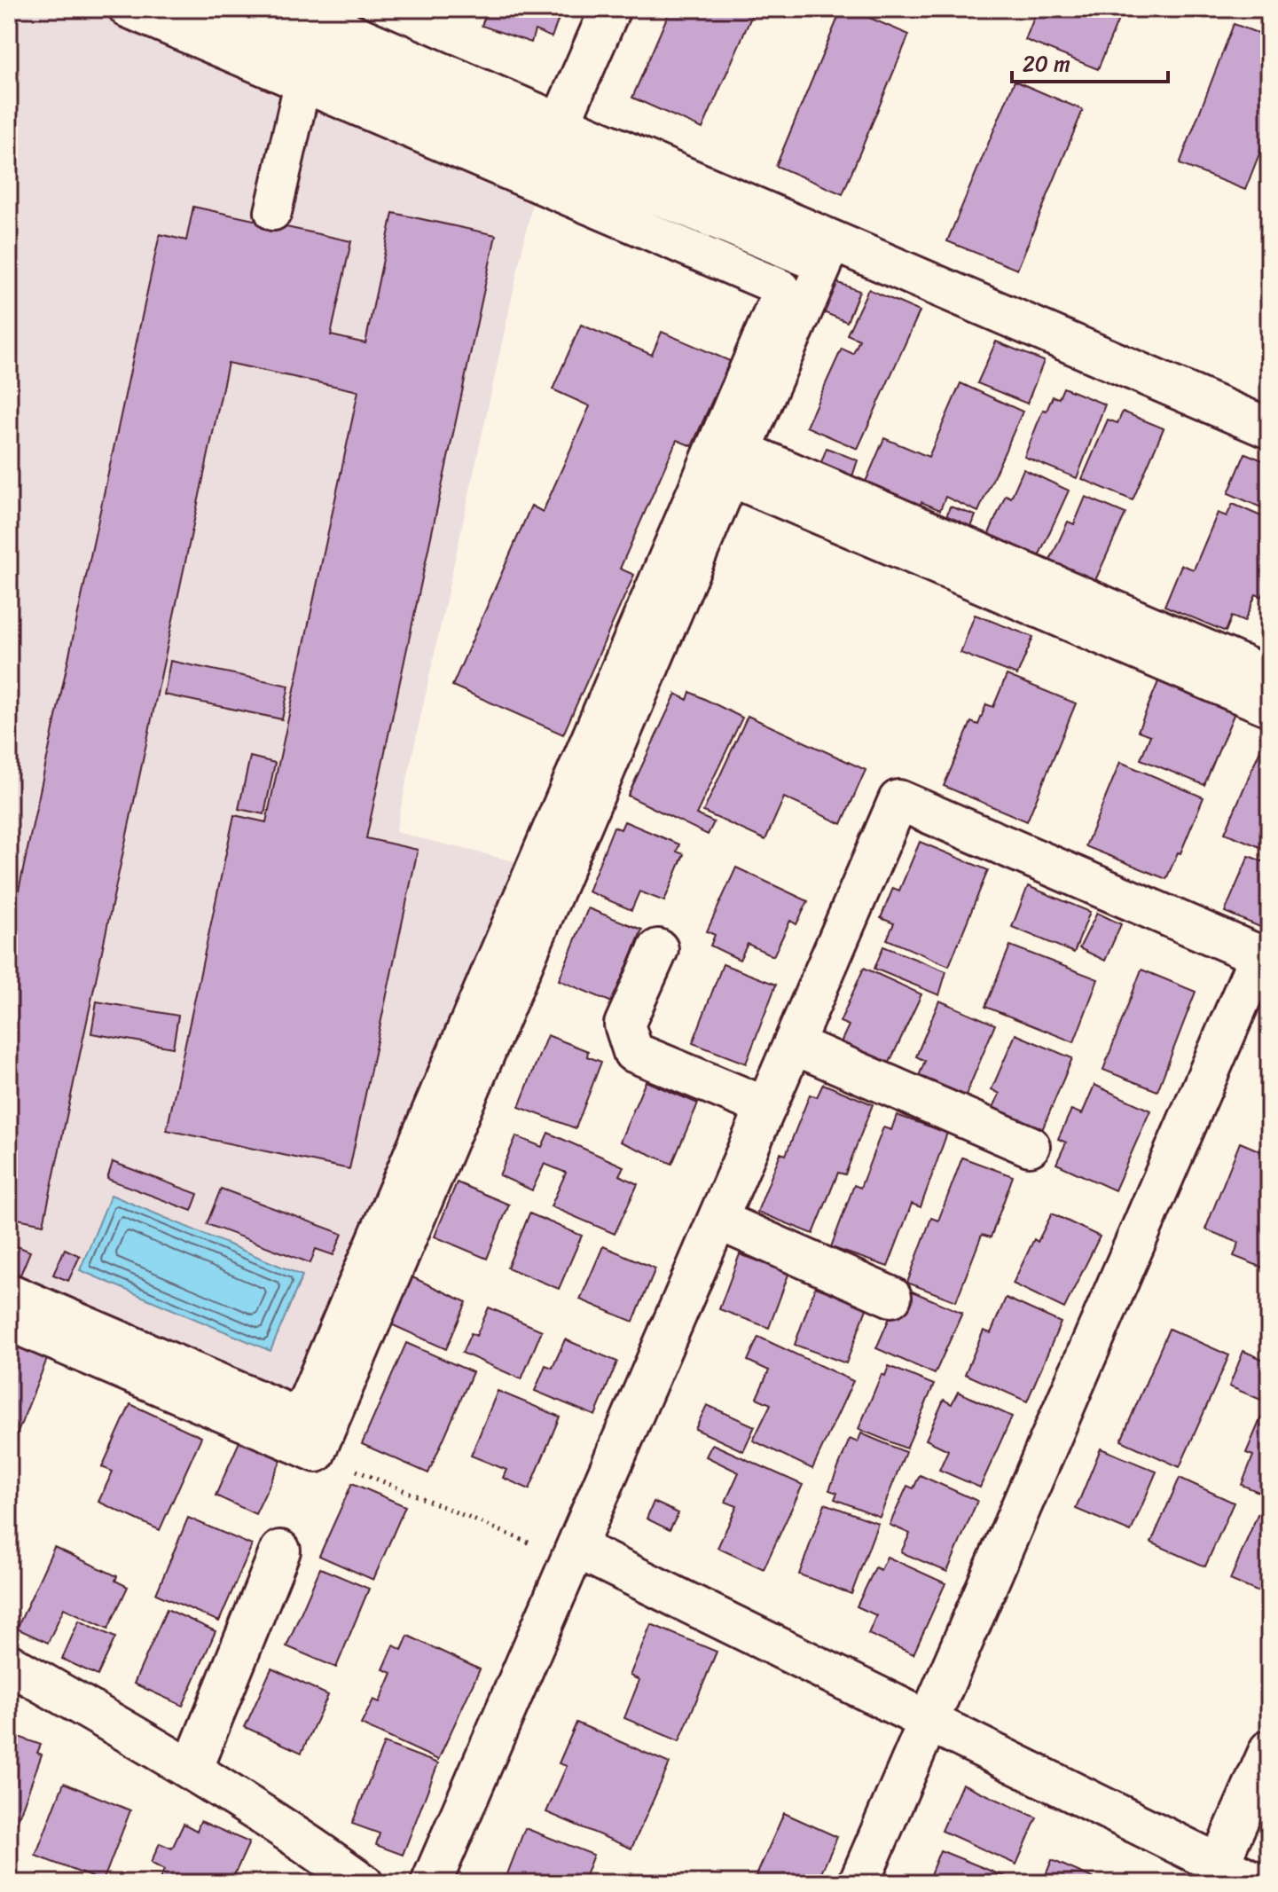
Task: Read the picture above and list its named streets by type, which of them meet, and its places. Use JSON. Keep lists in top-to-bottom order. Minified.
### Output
{"scale_bar":"20 m"}
